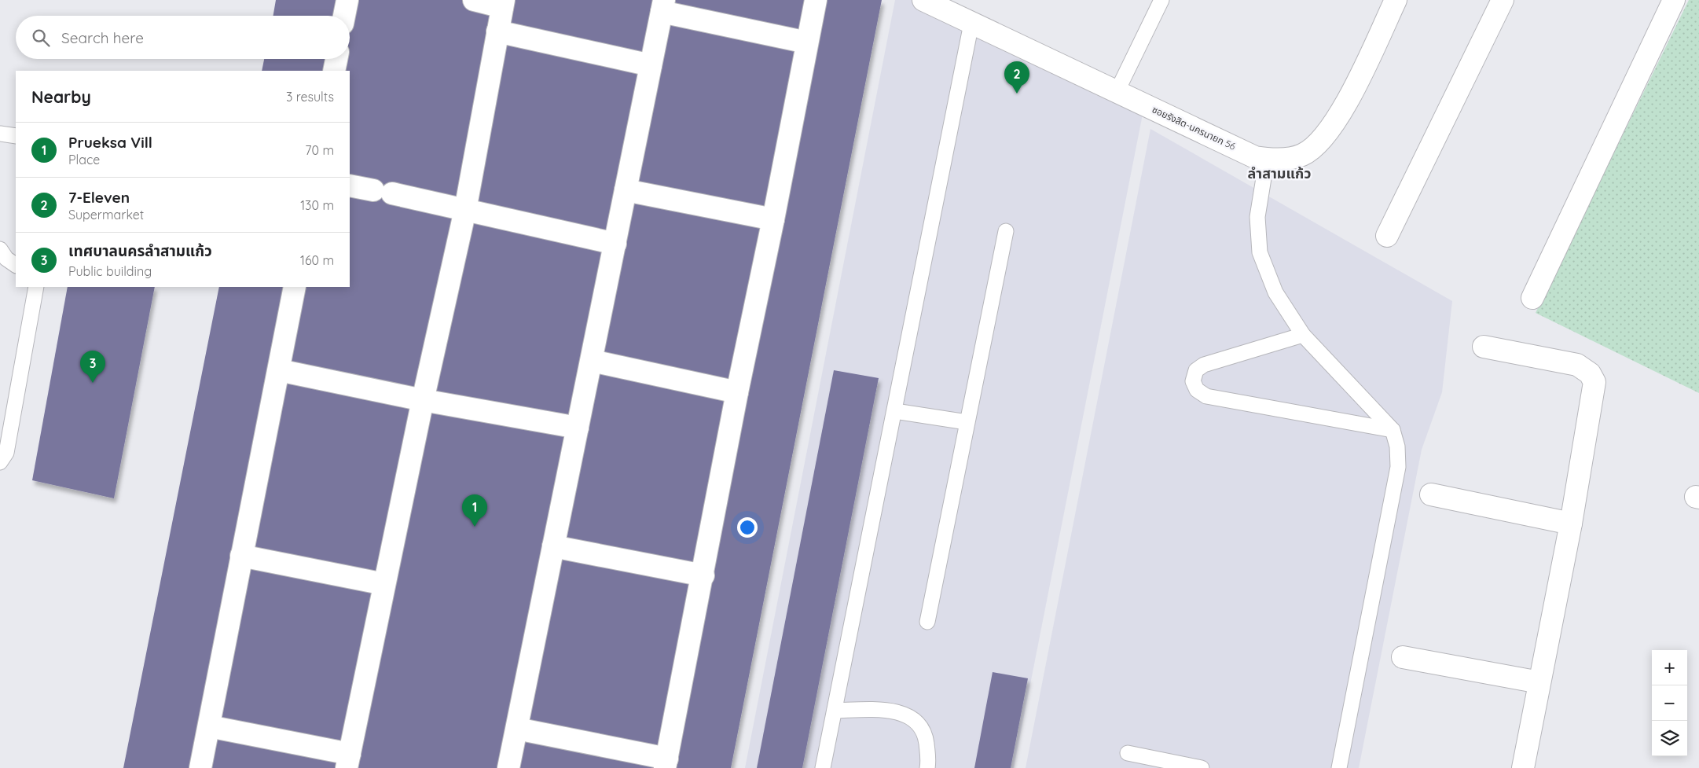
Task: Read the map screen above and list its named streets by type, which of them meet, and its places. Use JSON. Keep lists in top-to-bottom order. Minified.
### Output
{"streets":{"street":["ซอยรังสิต-นครนายก 56"]},"districts":["ลำสามแก้ว"],"page":{"search":"Search here","pins":["2","3","1"],"heading":["Nearby","3 results"],"list":[{"mark":"1","name":"Prueksa Vill","note":"Place","value":"70 m"},{"mark":"2","name":"7-Eleven","note":"Supermarket","value":"130 m"},{"mark":"3","name":"เทศบาลนครลำสามแก้ว","note":"Public building","value":"160 m"}],"map_buttons":["+","−"]}}
